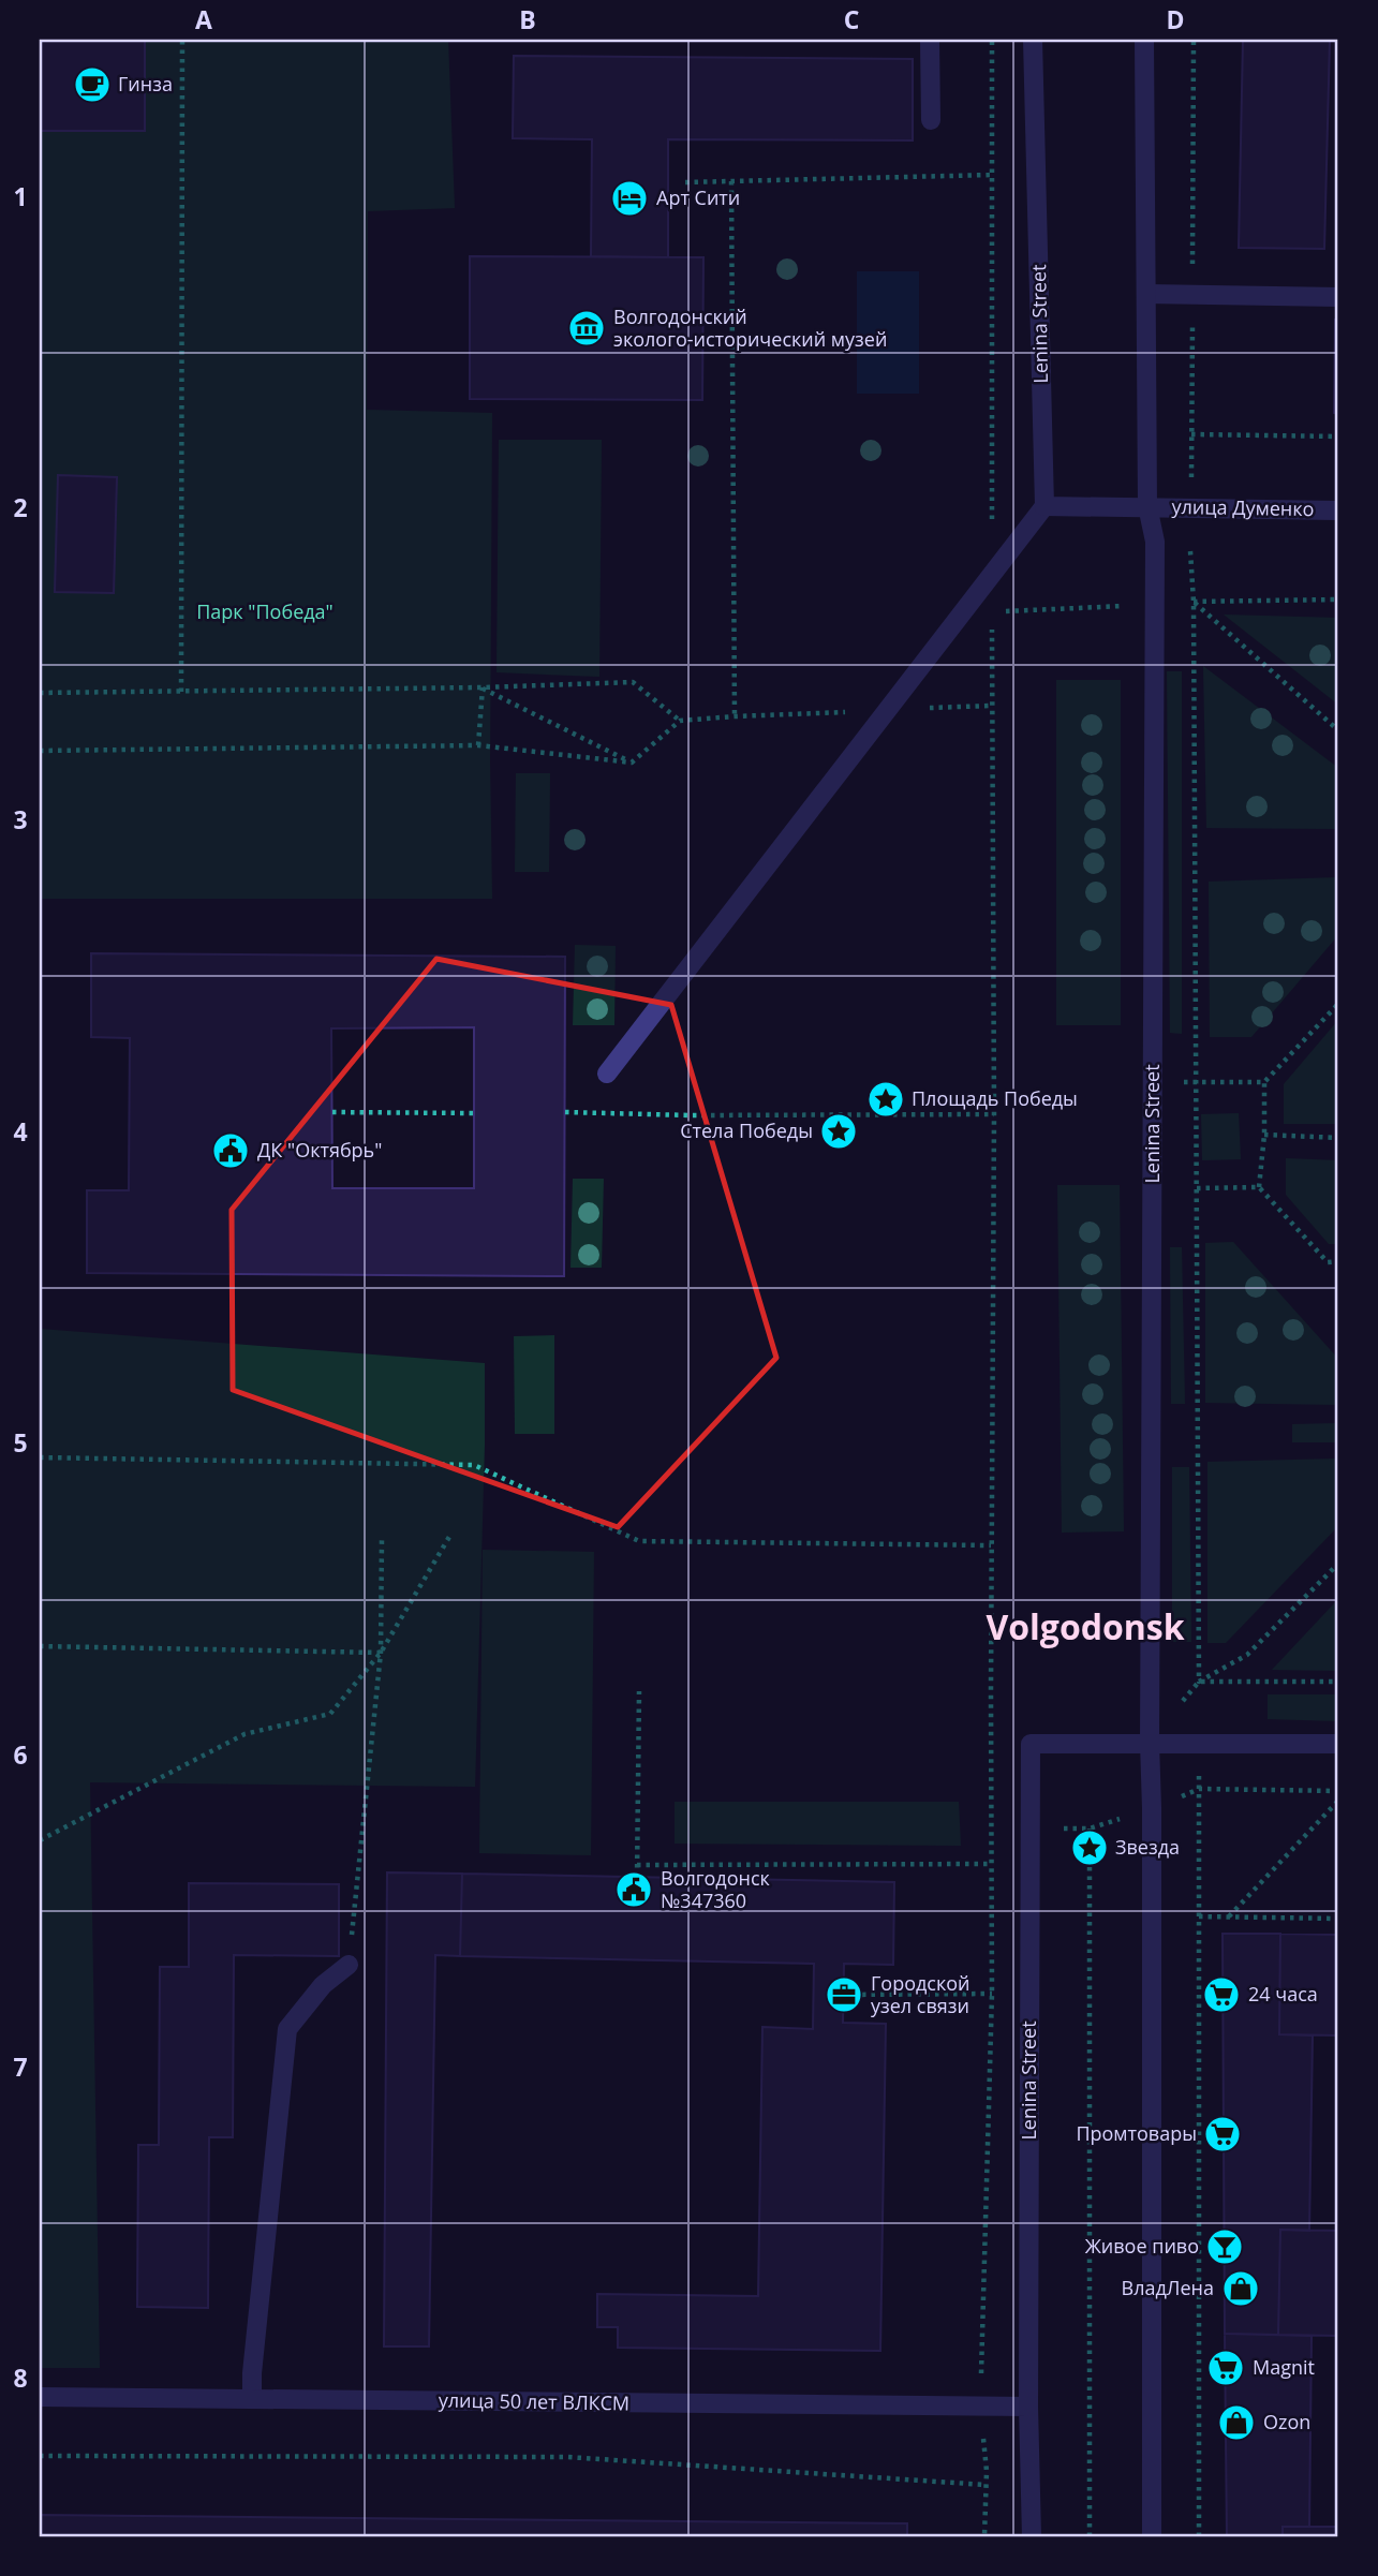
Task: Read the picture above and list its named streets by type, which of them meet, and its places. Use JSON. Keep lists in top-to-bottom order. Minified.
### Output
{"streets":{"street":["Lenina Street","улица Думенко","улица 50 лет ВЛКСМ"]},"crossings":[["Lenina Street","улица Думенко"],["Lenina Street","улица 50 лет ВЛКСМ"]],"districts":["Volgodonsk"],"parks":["Парк \"Победа\""],"places":{"cafe":["Гинза"],"hotel":["Арт Сити"],"museum":["Волгодонский эколого-исторический музей"],"place":["Площадь Победы","Стела Победы","Звезда"],"public building":["ДК \"Октябрь\"","Волгодонск №347360"],"office":["Городской узел связи"],"supermarket":["24 часа","Промтовары","Magnit"],"bar":["Живое пиво"],"shop":["ВладЛена","Ozon"]},"grid":{"columns":["A","B","C","D"],"rows":["1","2","3","4","5","6","7","8"]}}
